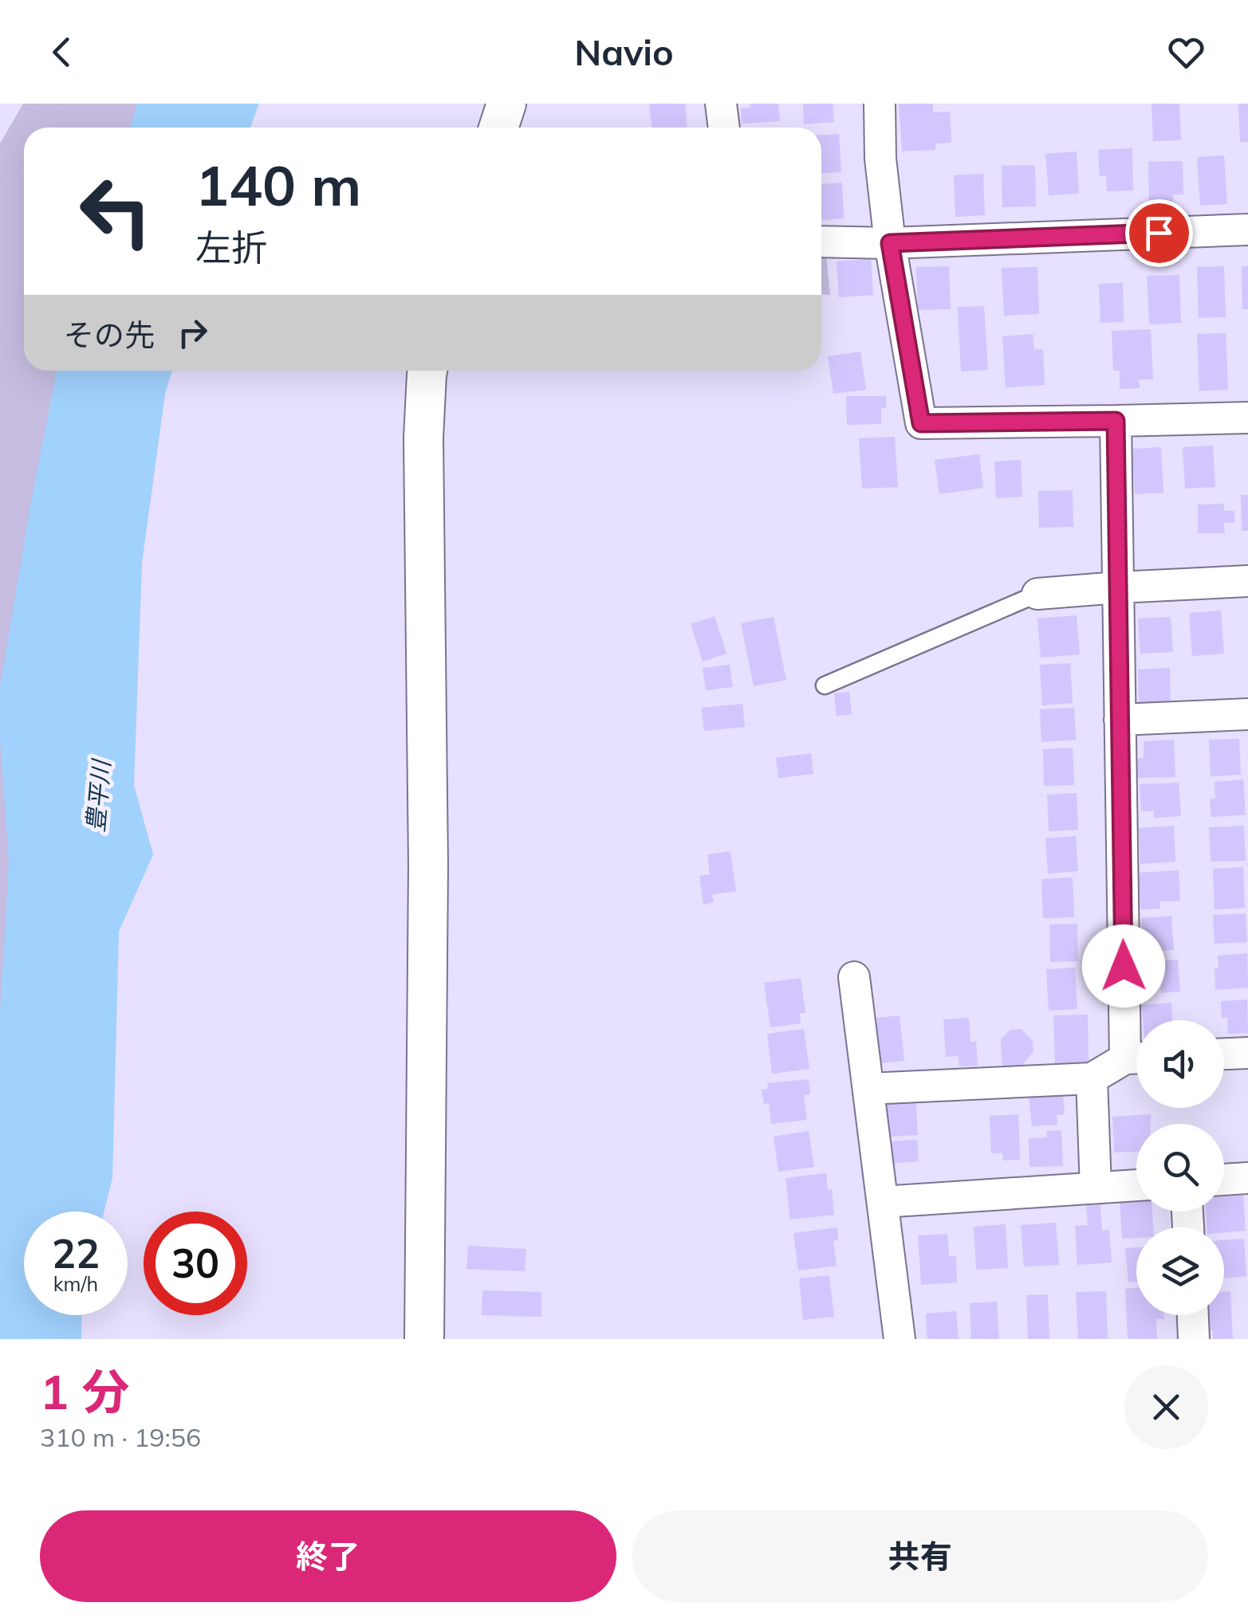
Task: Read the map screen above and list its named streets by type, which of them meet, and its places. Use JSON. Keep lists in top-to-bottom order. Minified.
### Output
{"water":["豊平川"],"page":{"header":"Navio","turn":["140 m","左折"],"then":"その先","speed":"22 km/h","limit":"30","heading":["1 分","310 m · 19:56"],"buttons":["終了","共有"]}}
